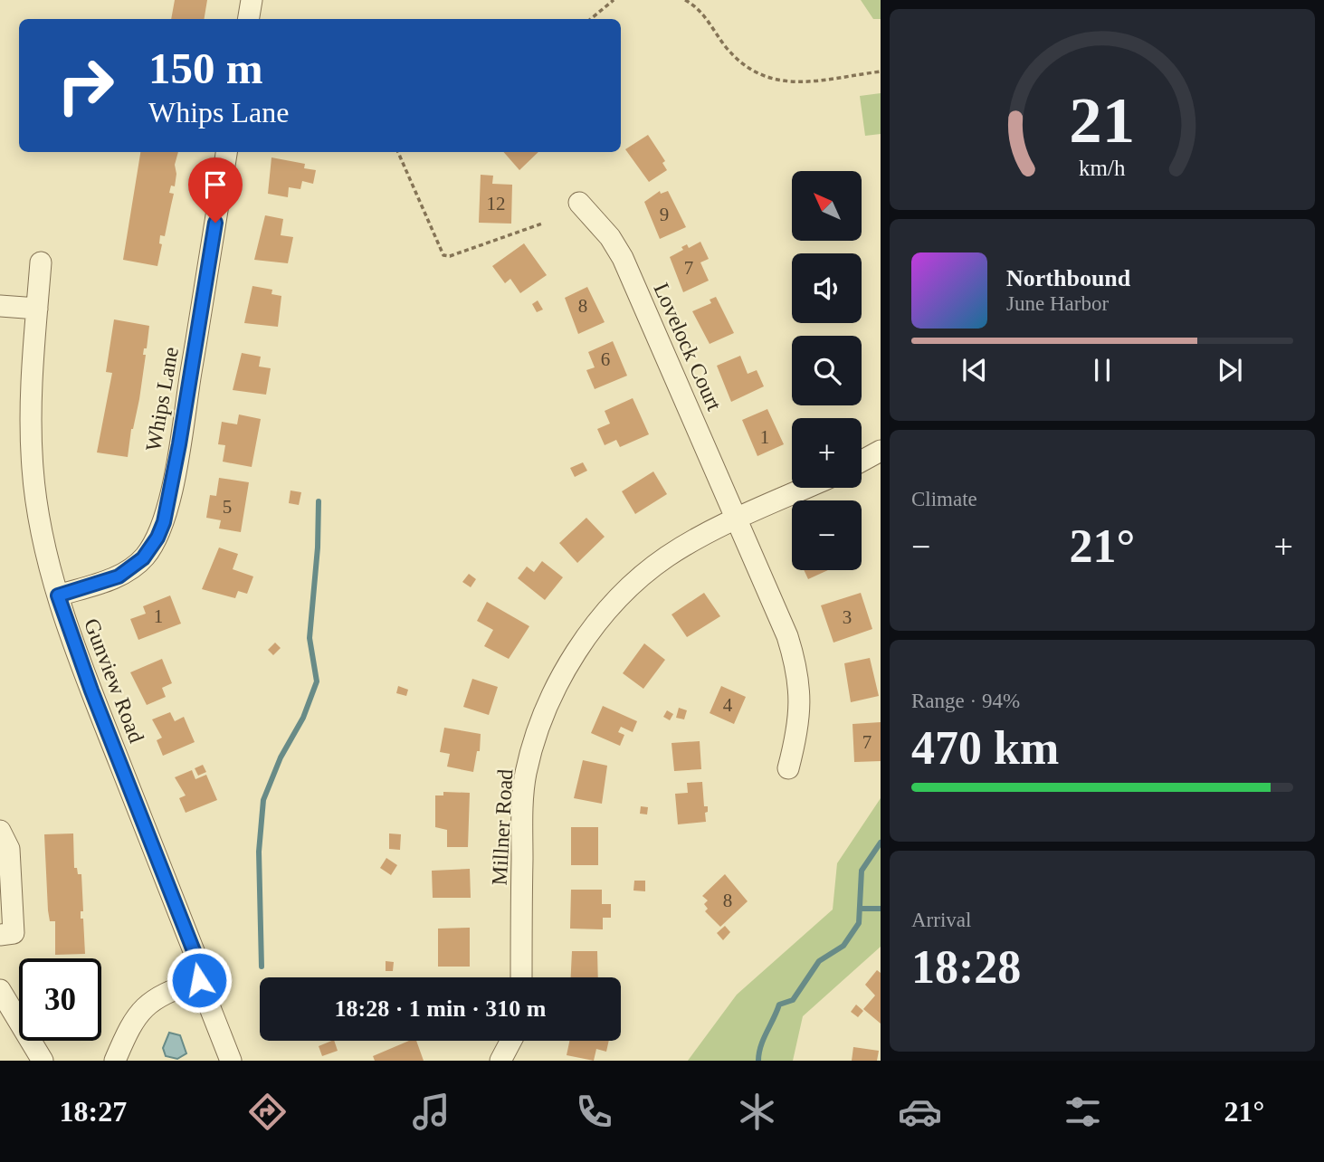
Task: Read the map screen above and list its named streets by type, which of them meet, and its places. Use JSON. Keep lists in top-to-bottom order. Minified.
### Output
{"streets":{"street":["Lovelock Court","Whips Lane","Gunview Road","Millner Road"]},"crossings":[["Lovelock Court","Millner Road"],["Whips Lane","Gunview Road"]],"house_numbers":["12","9","7","8","6","1","5","1","3","4","7","8"],"north":"top left","page":{"turn":["150 m","Whips Lane"],"map_buttons":["+","−"],"song":["Northbound","June Harbor"],"tile":["Climate",["Range · 94%","470 km"],["Arrival","18:28"]],"heat":["−","21°","+"],"limit":"30","trip":"18:28 · 1 min · 310 m","tabs":["18:27","21°"],"gauge":["21","km/h"]}}
